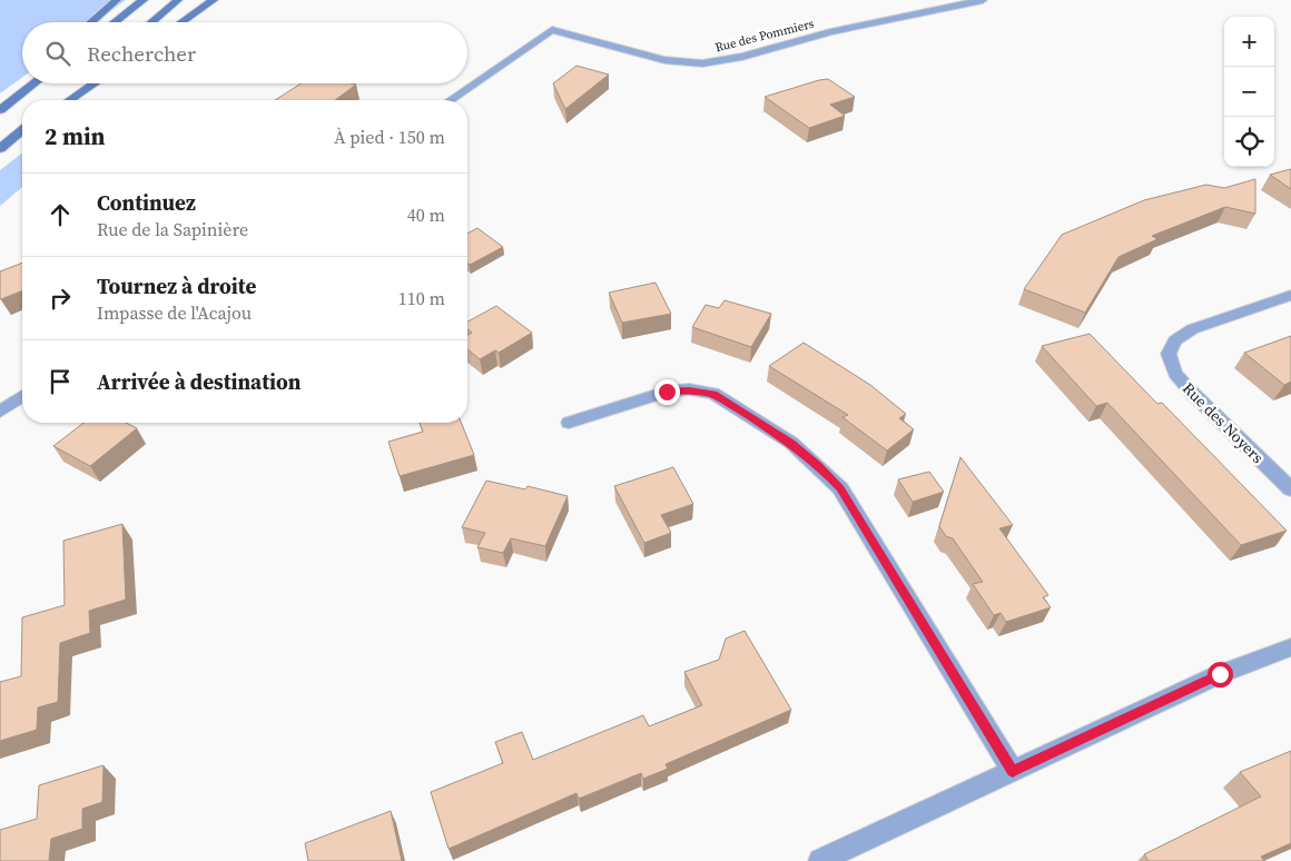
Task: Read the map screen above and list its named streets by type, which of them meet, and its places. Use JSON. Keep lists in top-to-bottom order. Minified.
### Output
{"streets":{"street":["Rue des Pommiers","Rue des Noyers"]},"page":{"map_buttons":["+","−"],"search":"Rechercher","heading":["2 min","À pied · 150 m"],"list":[["Continuez","Rue de la Sapinière","40 m"],["Tournez à droite","Impasse de l'Acajou","110 m"],"Arrivée à destination"]}}
